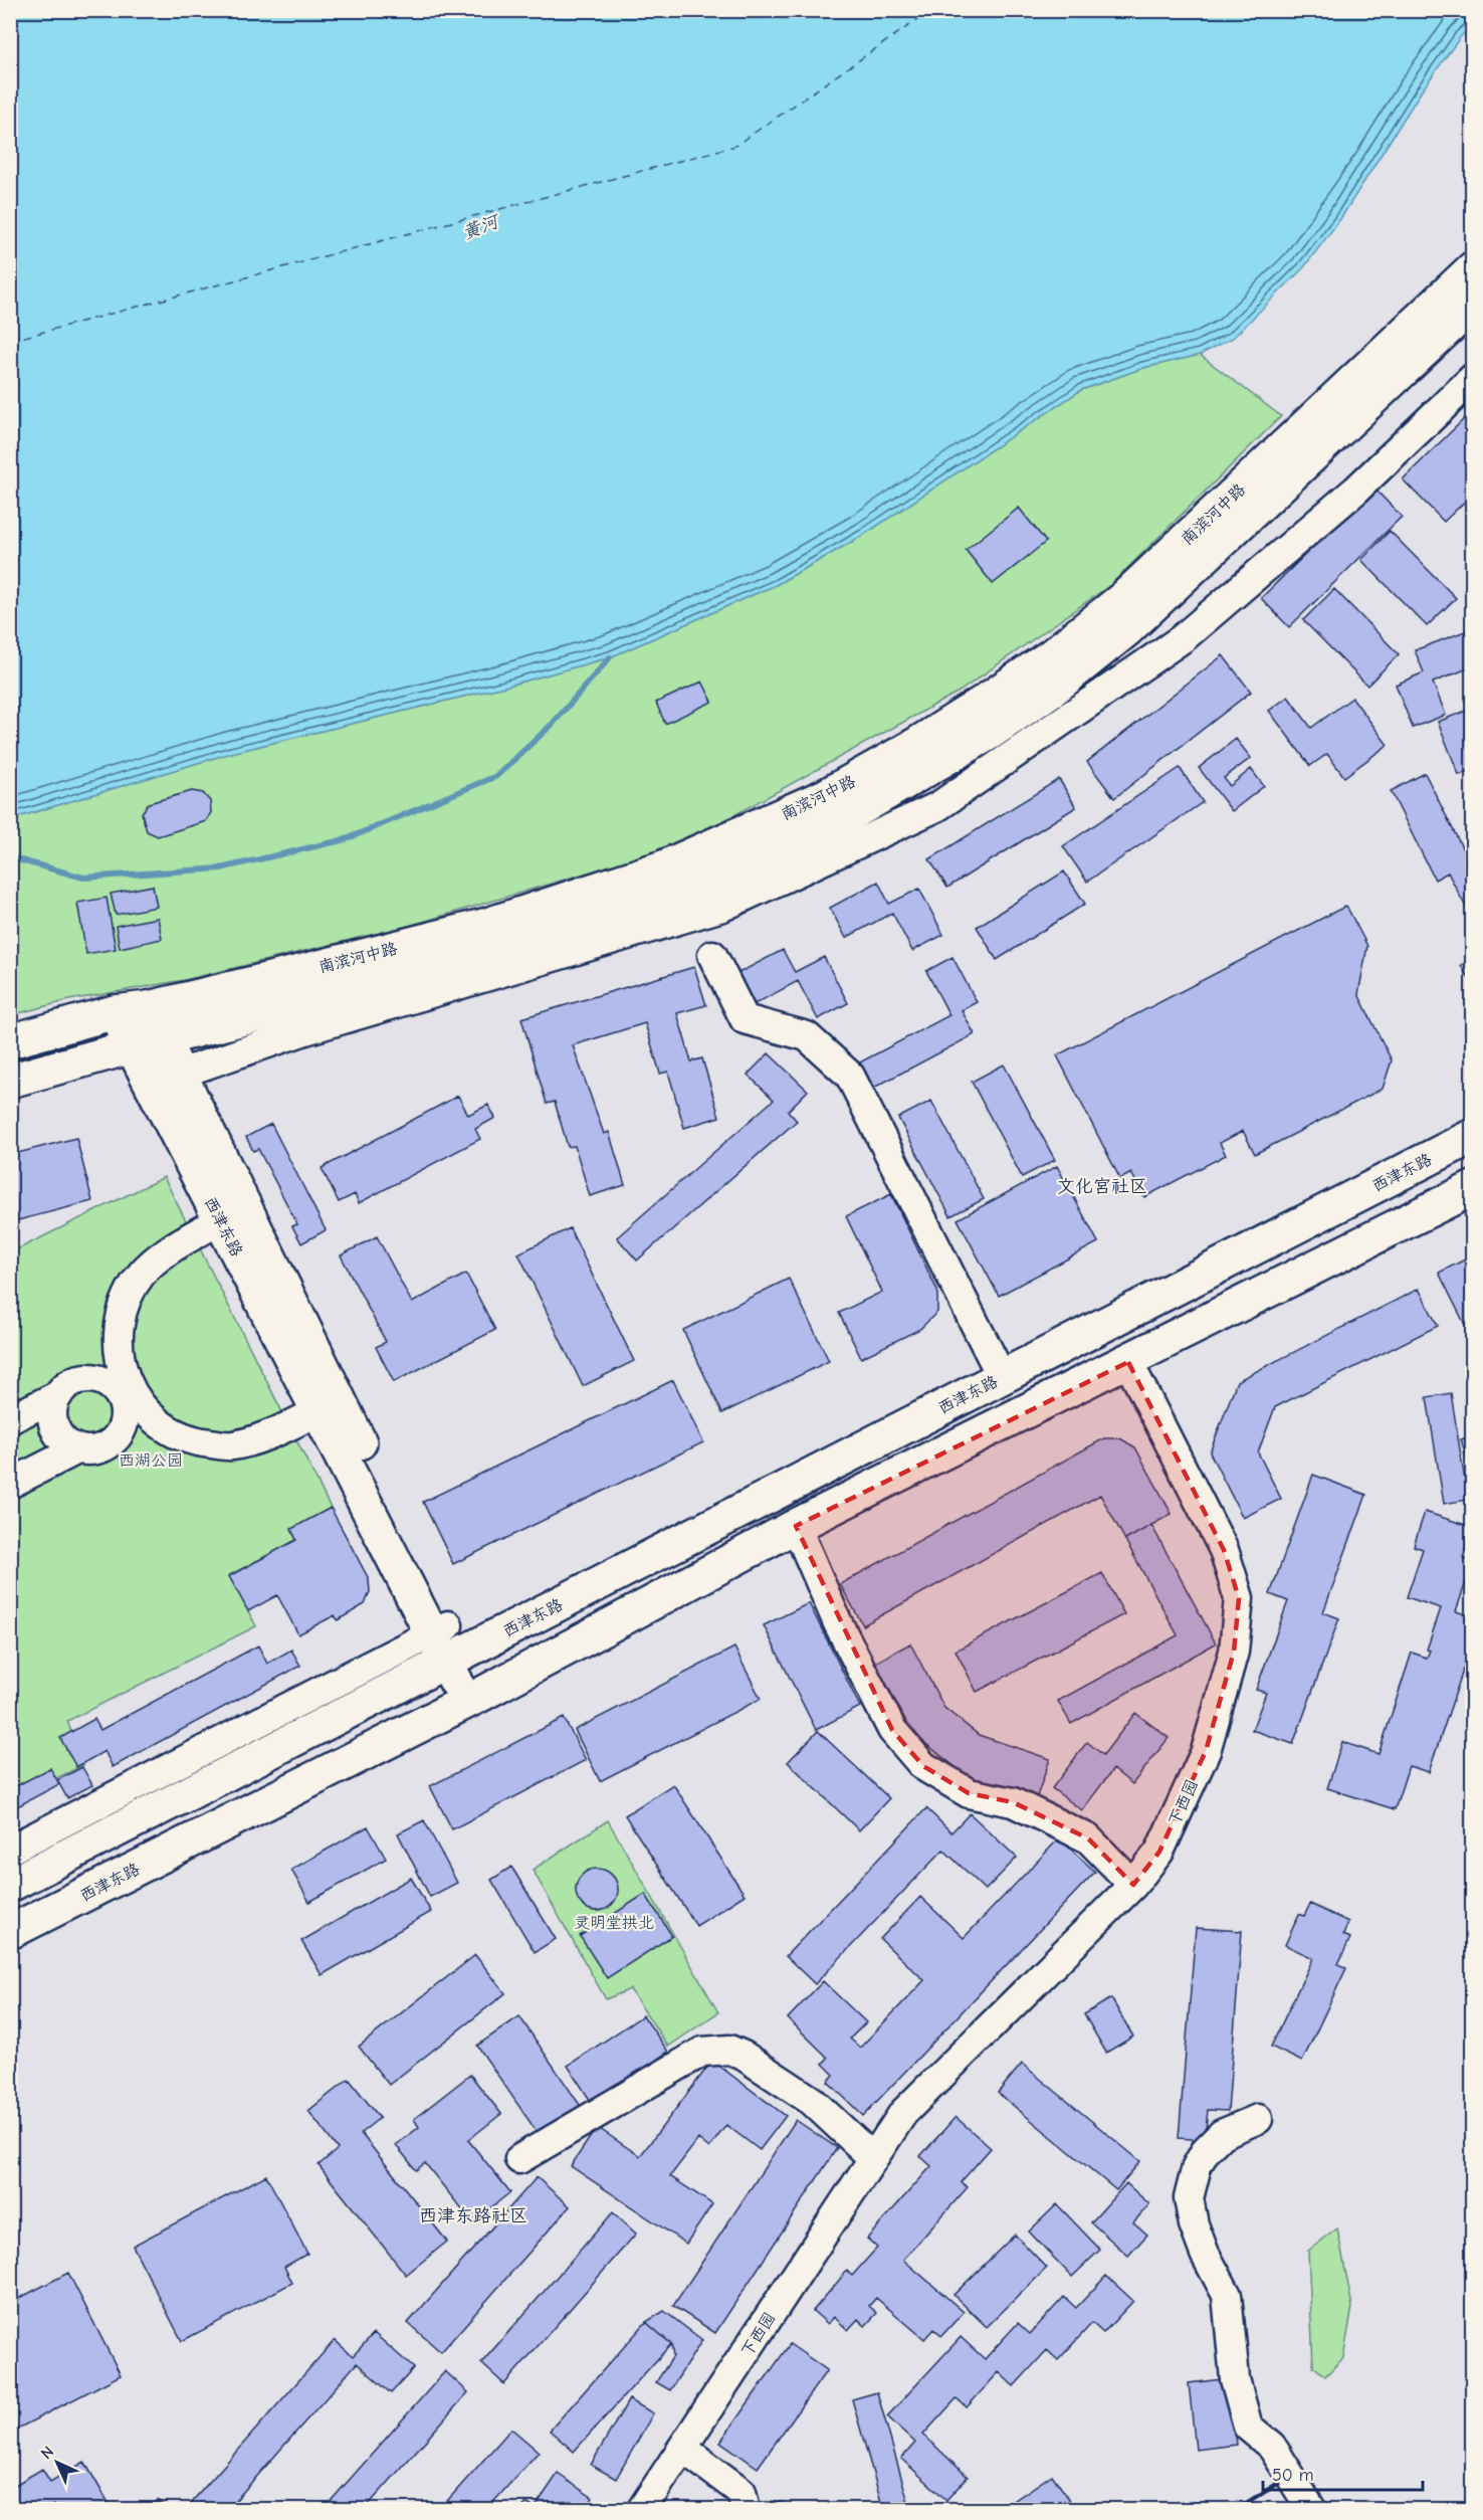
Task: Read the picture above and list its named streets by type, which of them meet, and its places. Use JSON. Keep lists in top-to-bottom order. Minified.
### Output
{"streets":{"main road":["南滨河中路","西津东路"],"street":["下西园"]},"crossings":[["南滨河中路","西津东路"],["西津东路","下西园"]],"districts":["文化宫社区","西津东路社区"],"water":["黄河"],"parks":["西湖公园","灵明堂拱北"],"scale_bar":"50 m","north":"top left"}
